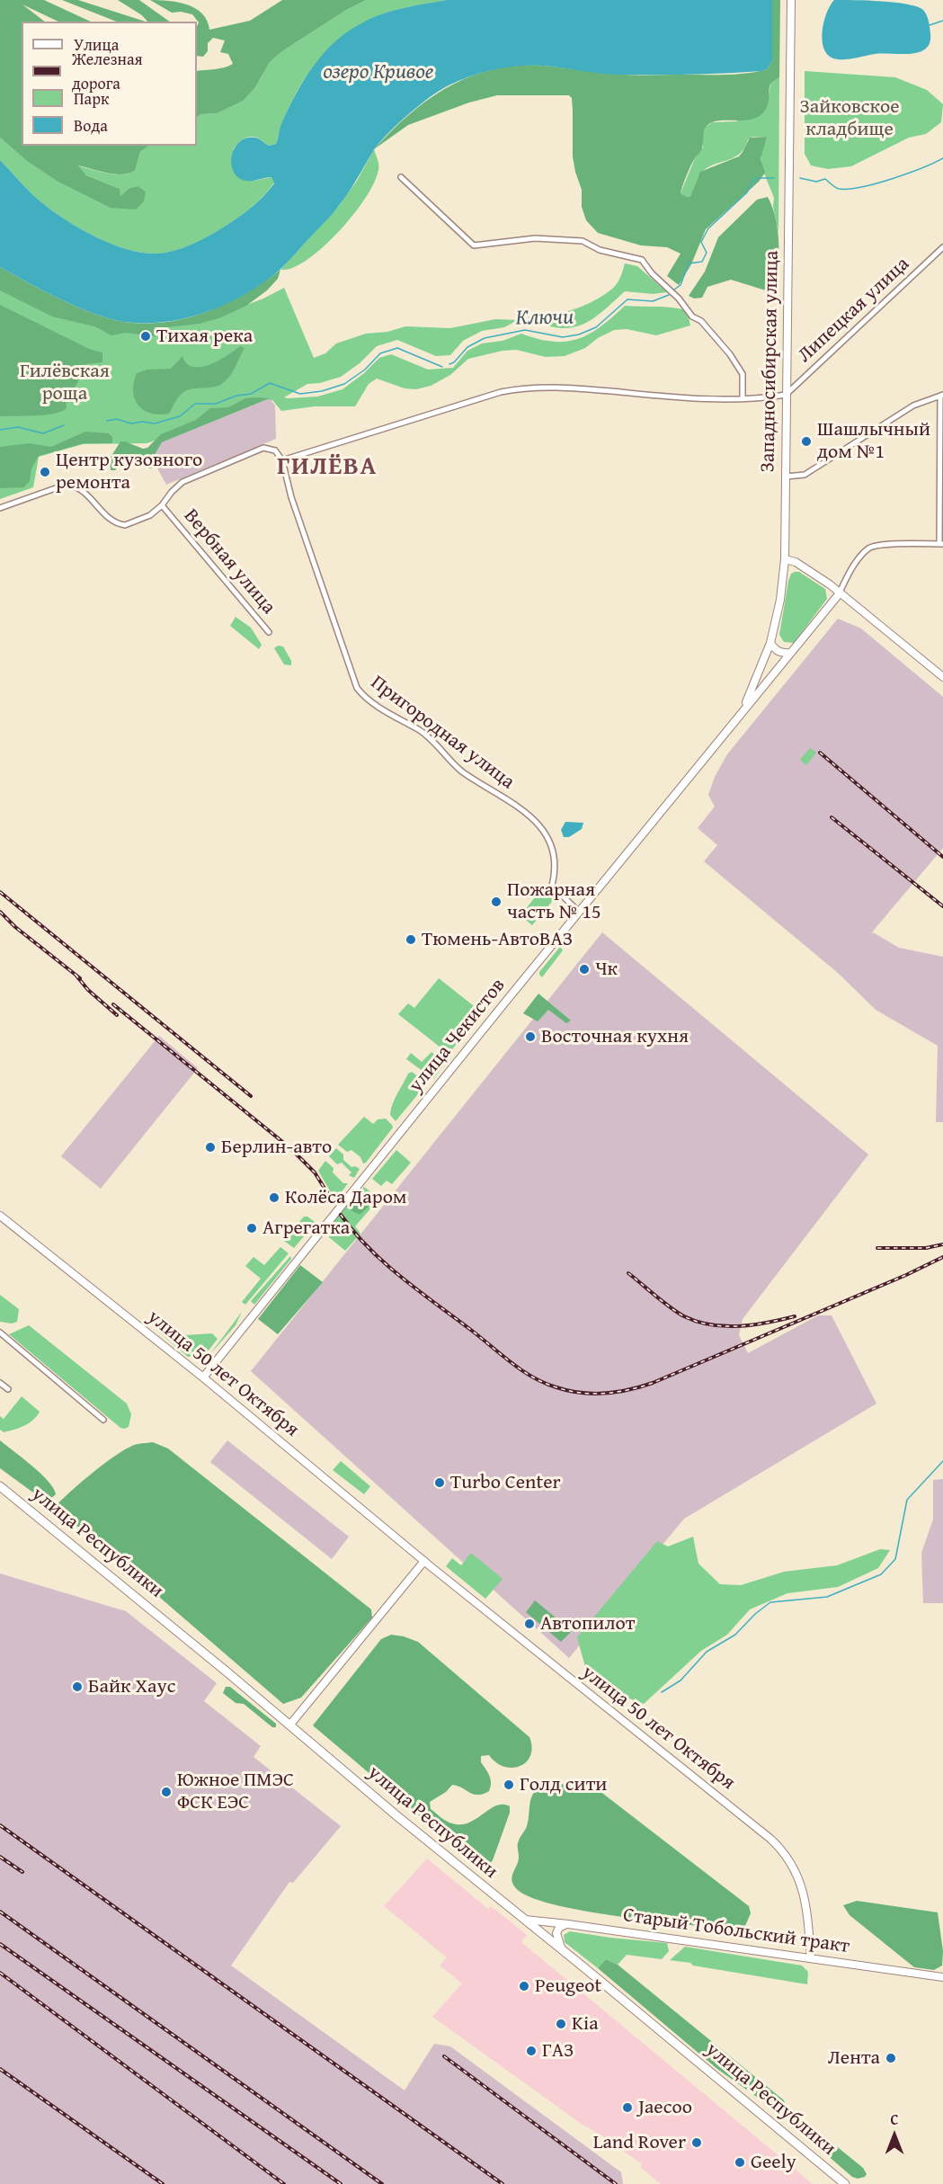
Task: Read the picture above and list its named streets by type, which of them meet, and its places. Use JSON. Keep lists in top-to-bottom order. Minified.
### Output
{"streets":{"main road":["Западносибирская улица","улица Чекистов","улица 50 лет Октября","улица Республики","Старый Тобольский тракт"],"street":["Липецкая улица","Вербная улица","Пригородная улица"]},"crossings":[["Липецкая улица","Западносибирская улица"],["Западносибирская улица","улица Чекистов"],["Пригородная улица","улица Чекистов"],["улица Чекистов","улица 50 лет Октября"],["улица 50 лет Октября","Старый Тобольский тракт"],["улица Республики","Старый Тобольский тракт"]],"districts":["ГИЛЁВА"],"water":["озеро Кривое","Ключи"],"parks":["Зайковское кладбище","Гилёвская роща"],"places":["Тихая река","Шашлычный дом №1","Центр кузовного ремонта","Пожарная часть № 15","Тюмень-АвтоВАЗ","Чк","Восточная кухня","Берлин-авто","Колёса Даром","Агрегатка","Turbo Center","Автопилот","Байк Хаус","Голд сити","Южное ПМЭС ФСК ЕЭС","Peugeot","Kia","ГАЗ","Лента","Jaecoo","Land Rover","Geely"],"legend":["Улица","Железная дорога","Парк","Вода"],"north":"top"}
